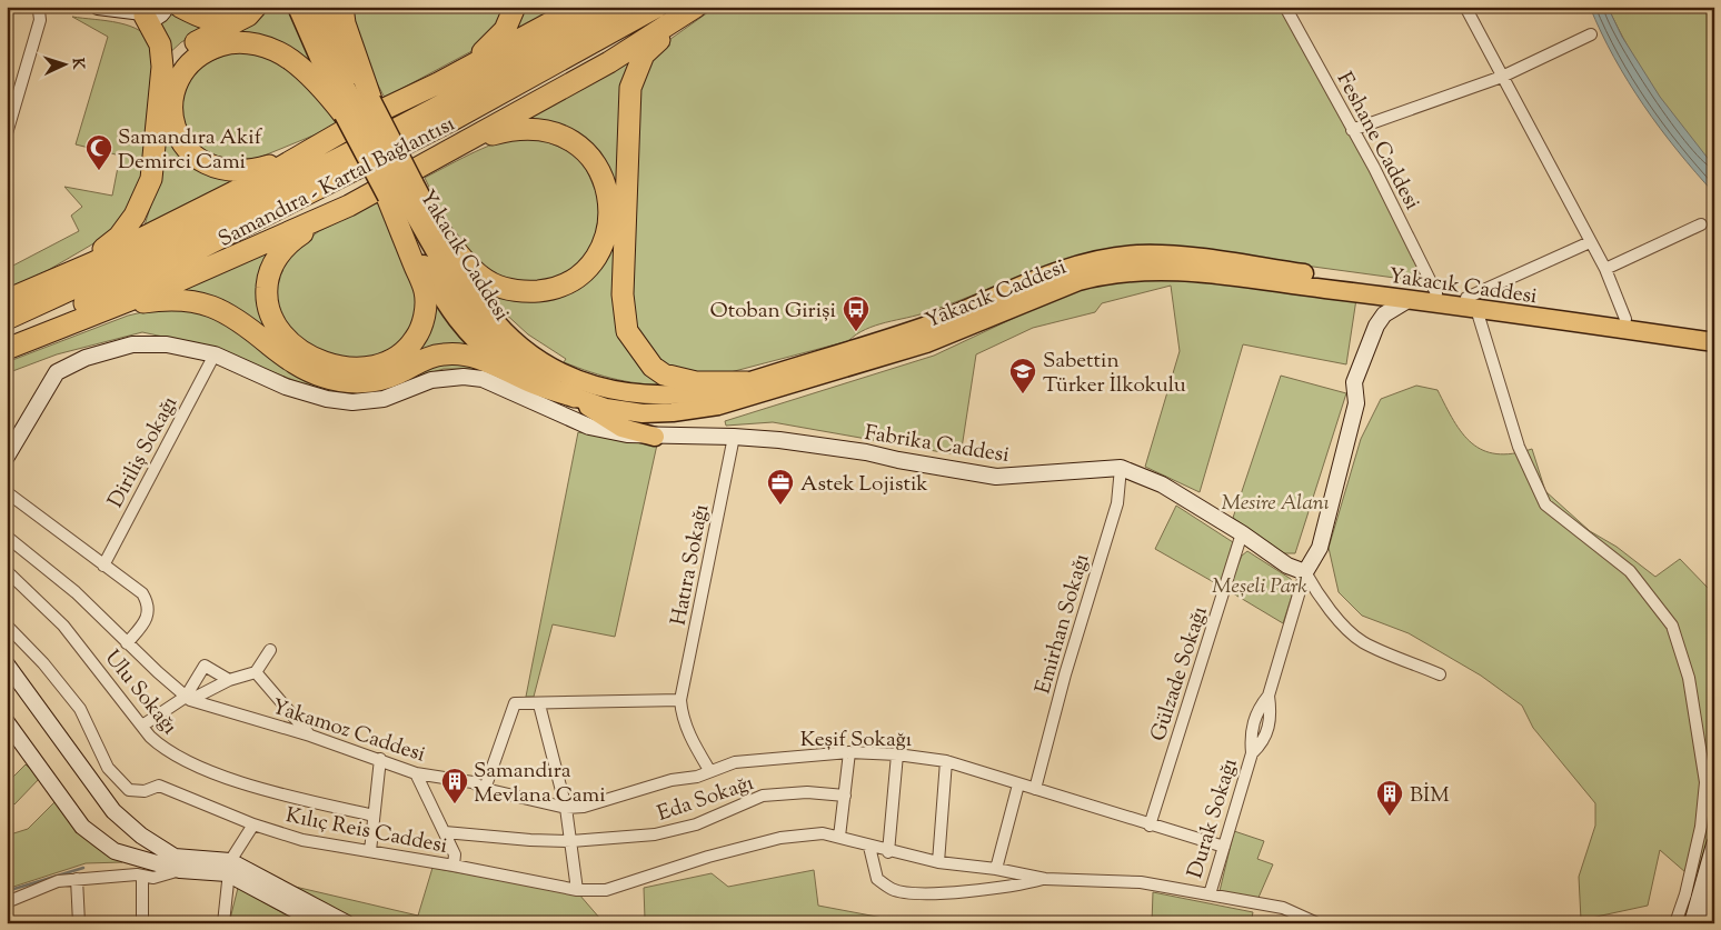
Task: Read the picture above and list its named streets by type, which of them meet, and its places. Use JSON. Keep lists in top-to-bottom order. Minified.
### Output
{"streets":{"highway":["Samandıra - Kartal Bağlantısı"],"main road":["Yakacık Caddesi","Fabrika Caddesi","Durak Sokağı"],"street":["Feshane Caddesi","Diriliş Sokağı","Hatıra Sokağı","Emirhan Sokağı","Gülzade Sokağı","Ulu Sokağı","Yakamoz Caddesi","Keşif Sokağı","Eda Sokağı","Kılıç Reis Caddesi"]},"crossings":[["Feshane Caddesi","Yakacık Caddesi"],["Yakacık Caddesi","Durak Sokağı"],["Fabrika Caddesi","Diriliş Sokağı"],["Fabrika Caddesi","Hatıra Sokağı"],["Fabrika Caddesi","Emirhan Sokağı"],["Fabrika Caddesi","Gülzade Sokağı"],["Fabrika Caddesi","Durak Sokağı"],["Emirhan Sokağı","Keşif Sokağı"],["Gülzade Sokağı","Keşif Sokağı"],["Yakamoz Caddesi","Keşif Sokağı"],["Keşif Sokağı","Durak Sokağı"]],"parks":["Mesire Alanı","Meşeli Park"],"places":{"mosque":["Samandıra Akif Demirci Cami"],"bus stop":["Otoban Girişi"],"school or university":["Sabettin Türker İlkokulu"],"office":["Astek Lojistik"],"building":["Samandıra Mevlana Cami","BİM"]},"north":"right"}
